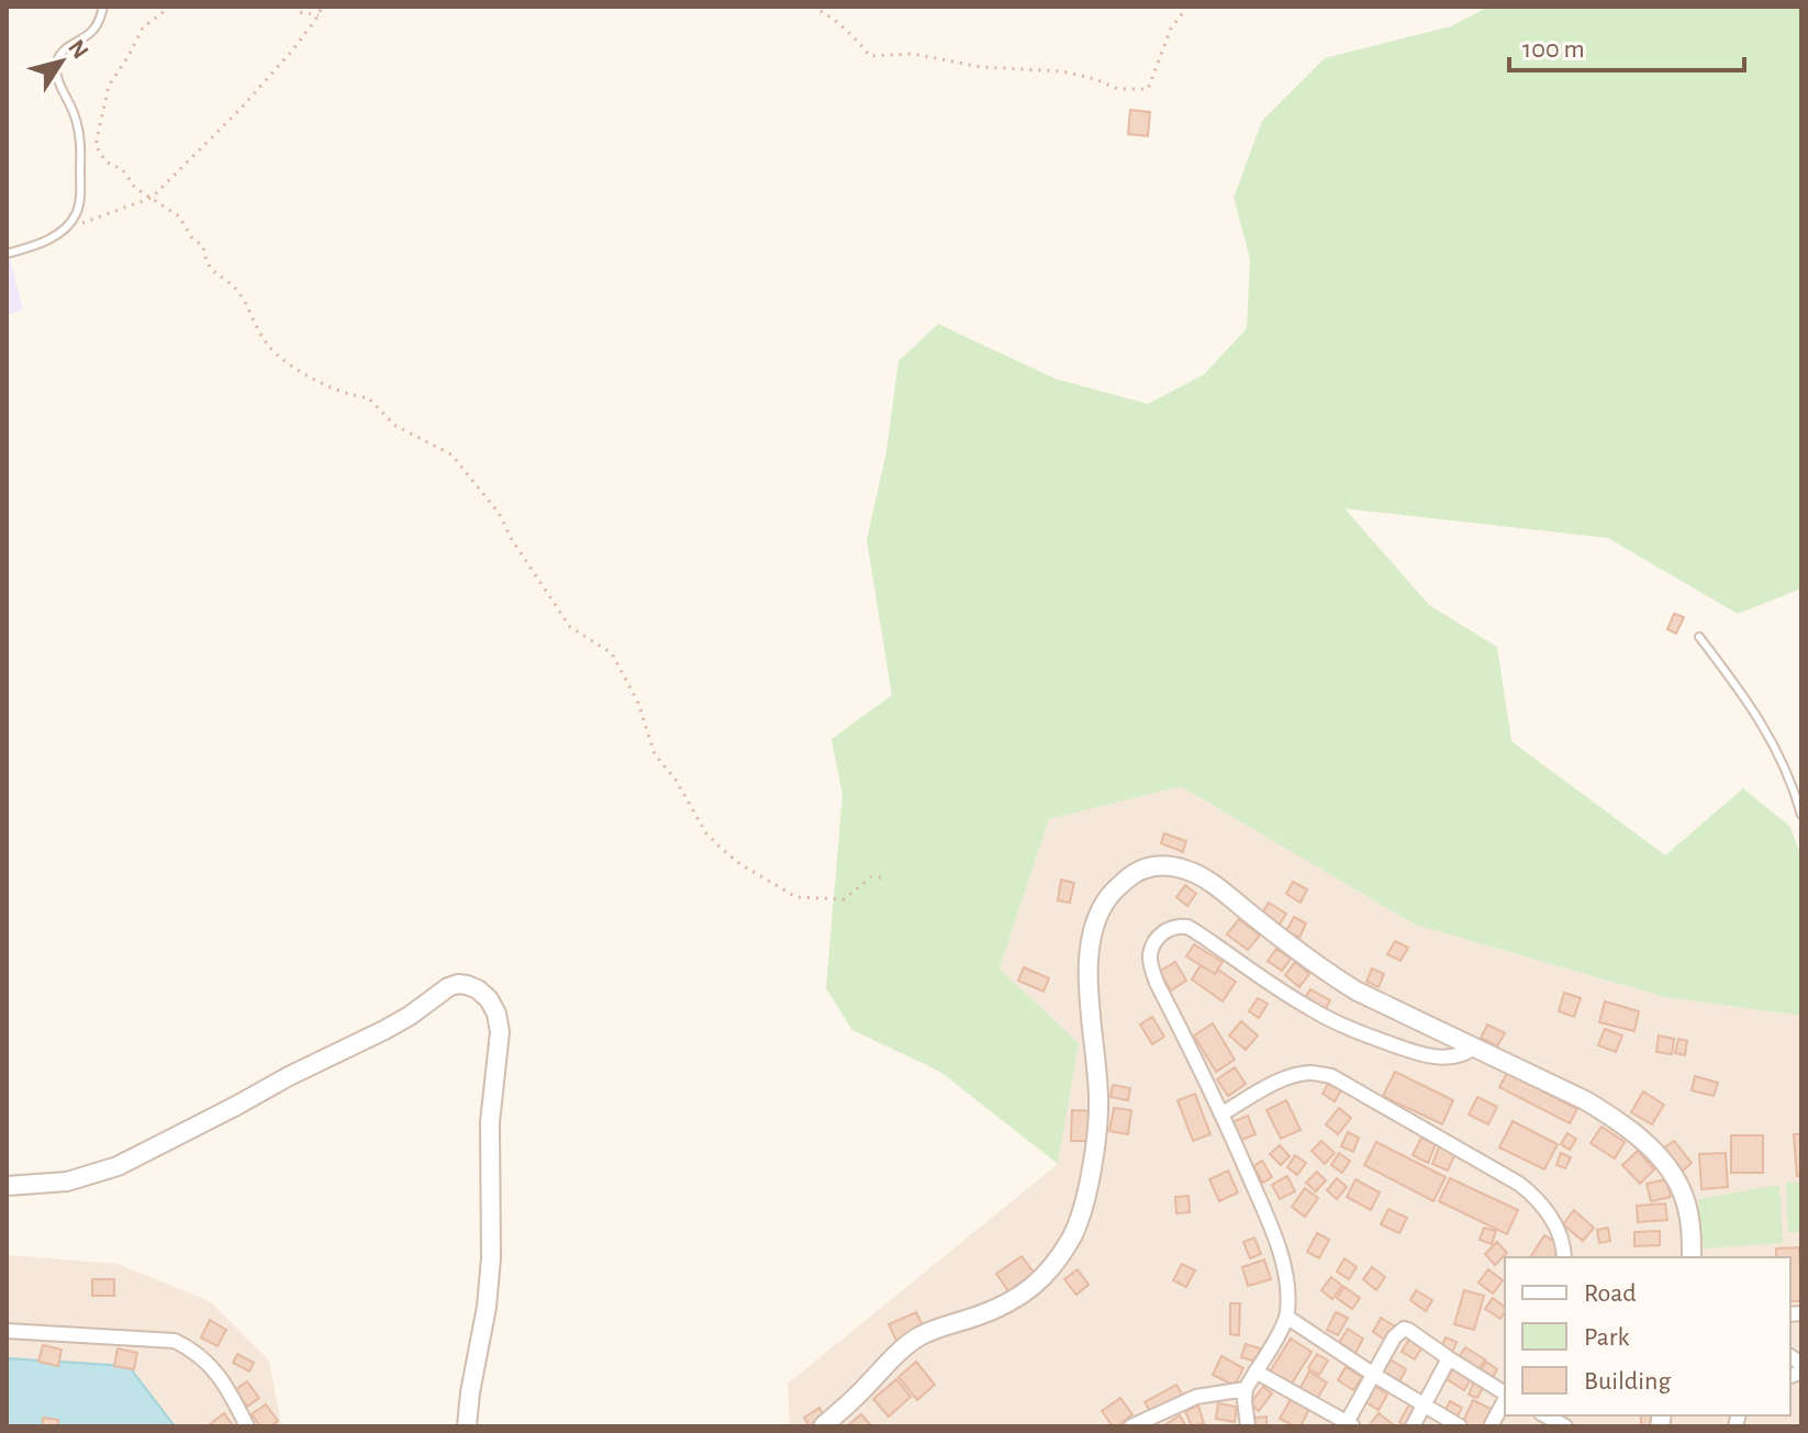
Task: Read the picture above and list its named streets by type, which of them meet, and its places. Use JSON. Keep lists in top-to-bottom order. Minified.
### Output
{"legend":["Road","Park","Building"],"scale_bar":"100 m","north":"top right"}
